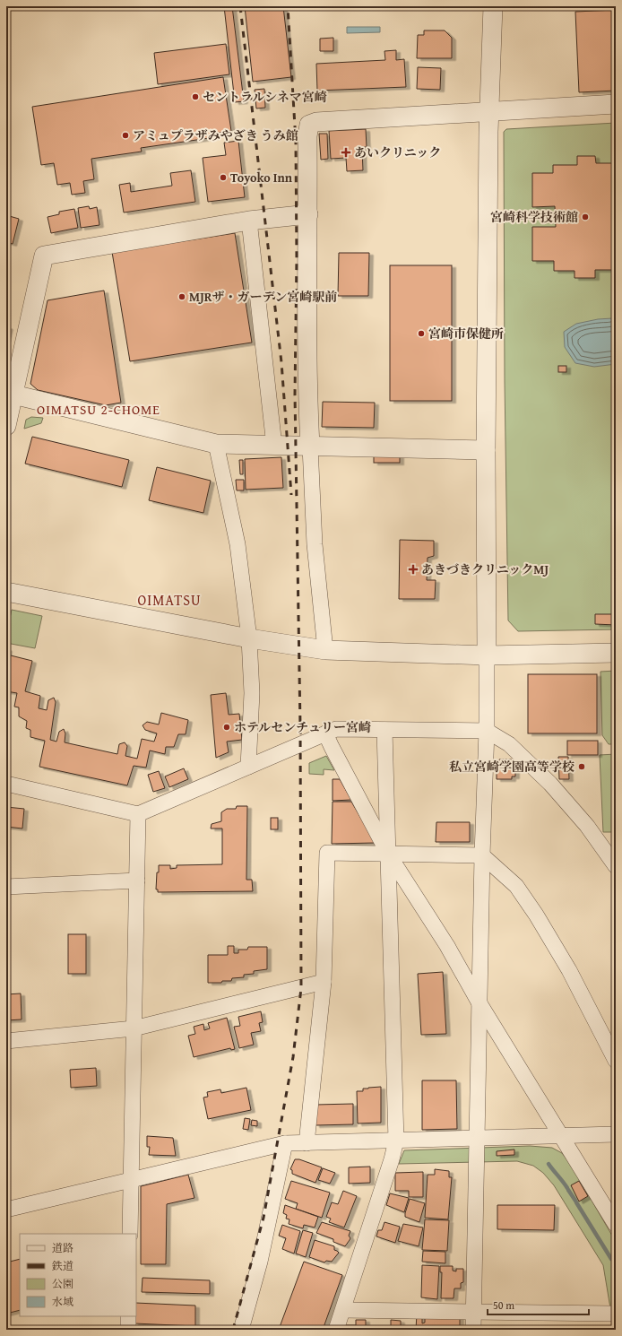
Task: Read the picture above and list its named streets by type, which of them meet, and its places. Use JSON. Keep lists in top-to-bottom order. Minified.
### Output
{"districts":["OIMATSU 2-CHOME","OIMATSU"],"places":{"other":["セントラルシネマ宮崎","アミュプラザみやざき うみ館","Toyoko Inn","宮崎科学技術館","MJRザ・ガーデン宮崎駅前","宮崎市保健所","ホテルセンチュリー宮崎","私立宮崎学園高等学校"],"health":["あいクリニック","あきづきクリニックMJ"]},"legend":["道路","鉄道","公園","水域"],"scale_bar":"50 m"}
